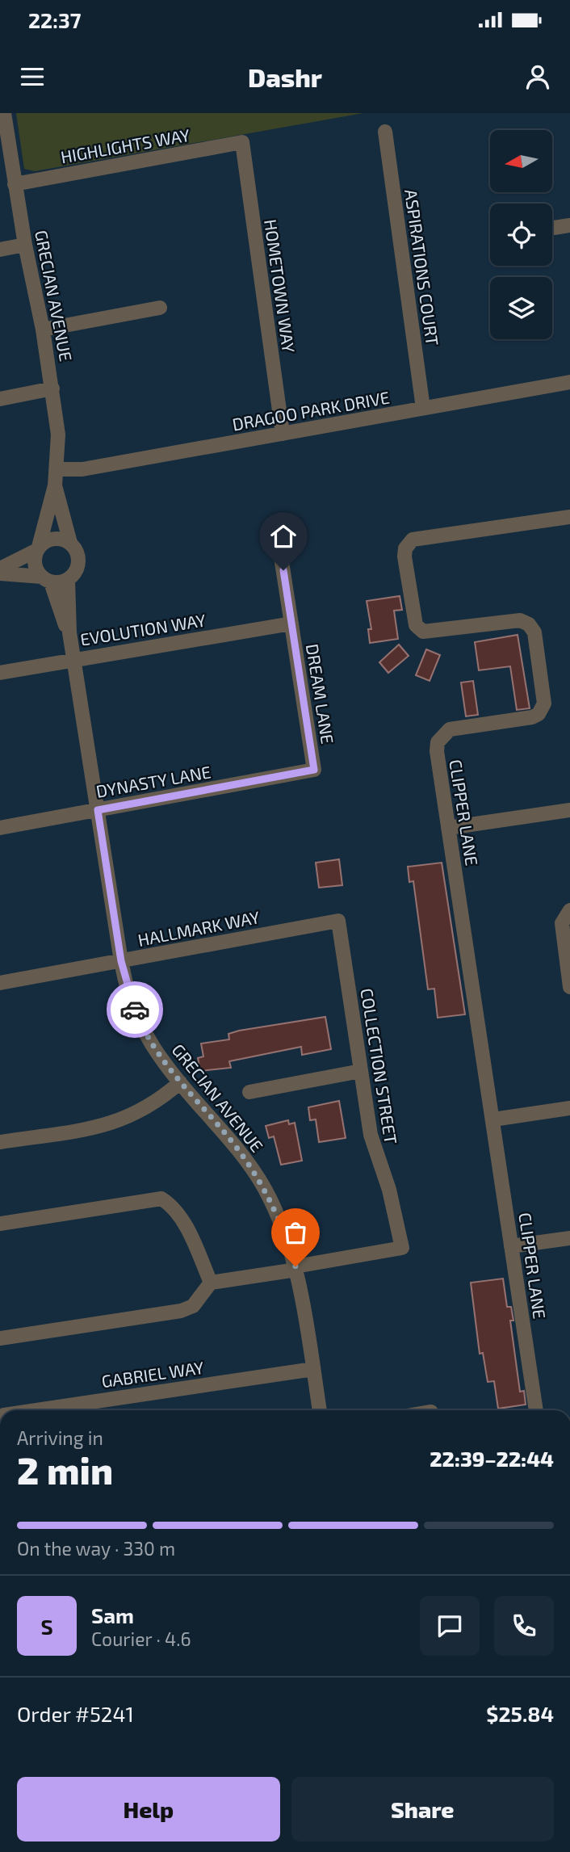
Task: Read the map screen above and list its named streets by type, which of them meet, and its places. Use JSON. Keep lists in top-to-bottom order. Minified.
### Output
{"streets":{"street":["HIGHLIGHTS WAY","ASPIRATIONS COURT","HOMETOWN WAY","GRECIAN AVENUE","DRAGOO PARK DRIVE","EVOLUTION WAY","DREAM LANE","DYNASTY LANE","CLIPPER LANE","HALLMARK WAY","COLLECTION STREET","GABRIEL WAY"]},"crossings":[["HIGHLIGHTS WAY","HOMETOWN WAY"],["HIGHLIGHTS WAY","GRECIAN AVENUE"],["ASPIRATIONS COURT","DRAGOO PARK DRIVE"],["HOMETOWN WAY","DRAGOO PARK DRIVE"],["GRECIAN AVENUE","DRAGOO PARK DRIVE"],["GRECIAN AVENUE","EVOLUTION WAY"],["GRECIAN AVENUE","DYNASTY LANE"],["GRECIAN AVENUE","HALLMARK WAY"],["GRECIAN AVENUE","COLLECTION STREET"],["GRECIAN AVENUE","GABRIEL WAY"],["EVOLUTION WAY","DREAM LANE"],["DREAM LANE","DYNASTY LANE"],["HALLMARK WAY","COLLECTION STREET"]],"north":"left","page":{"status":"22:37","header":"Dashr","heading":["2 min","Arriving in","22:39–22:44"],"panel":["Sam","Courier · 4.6","Order #5241","$25.84"],"bar":"On the way · 330 m","round":"S","buttons":["Help","Share"]}}
